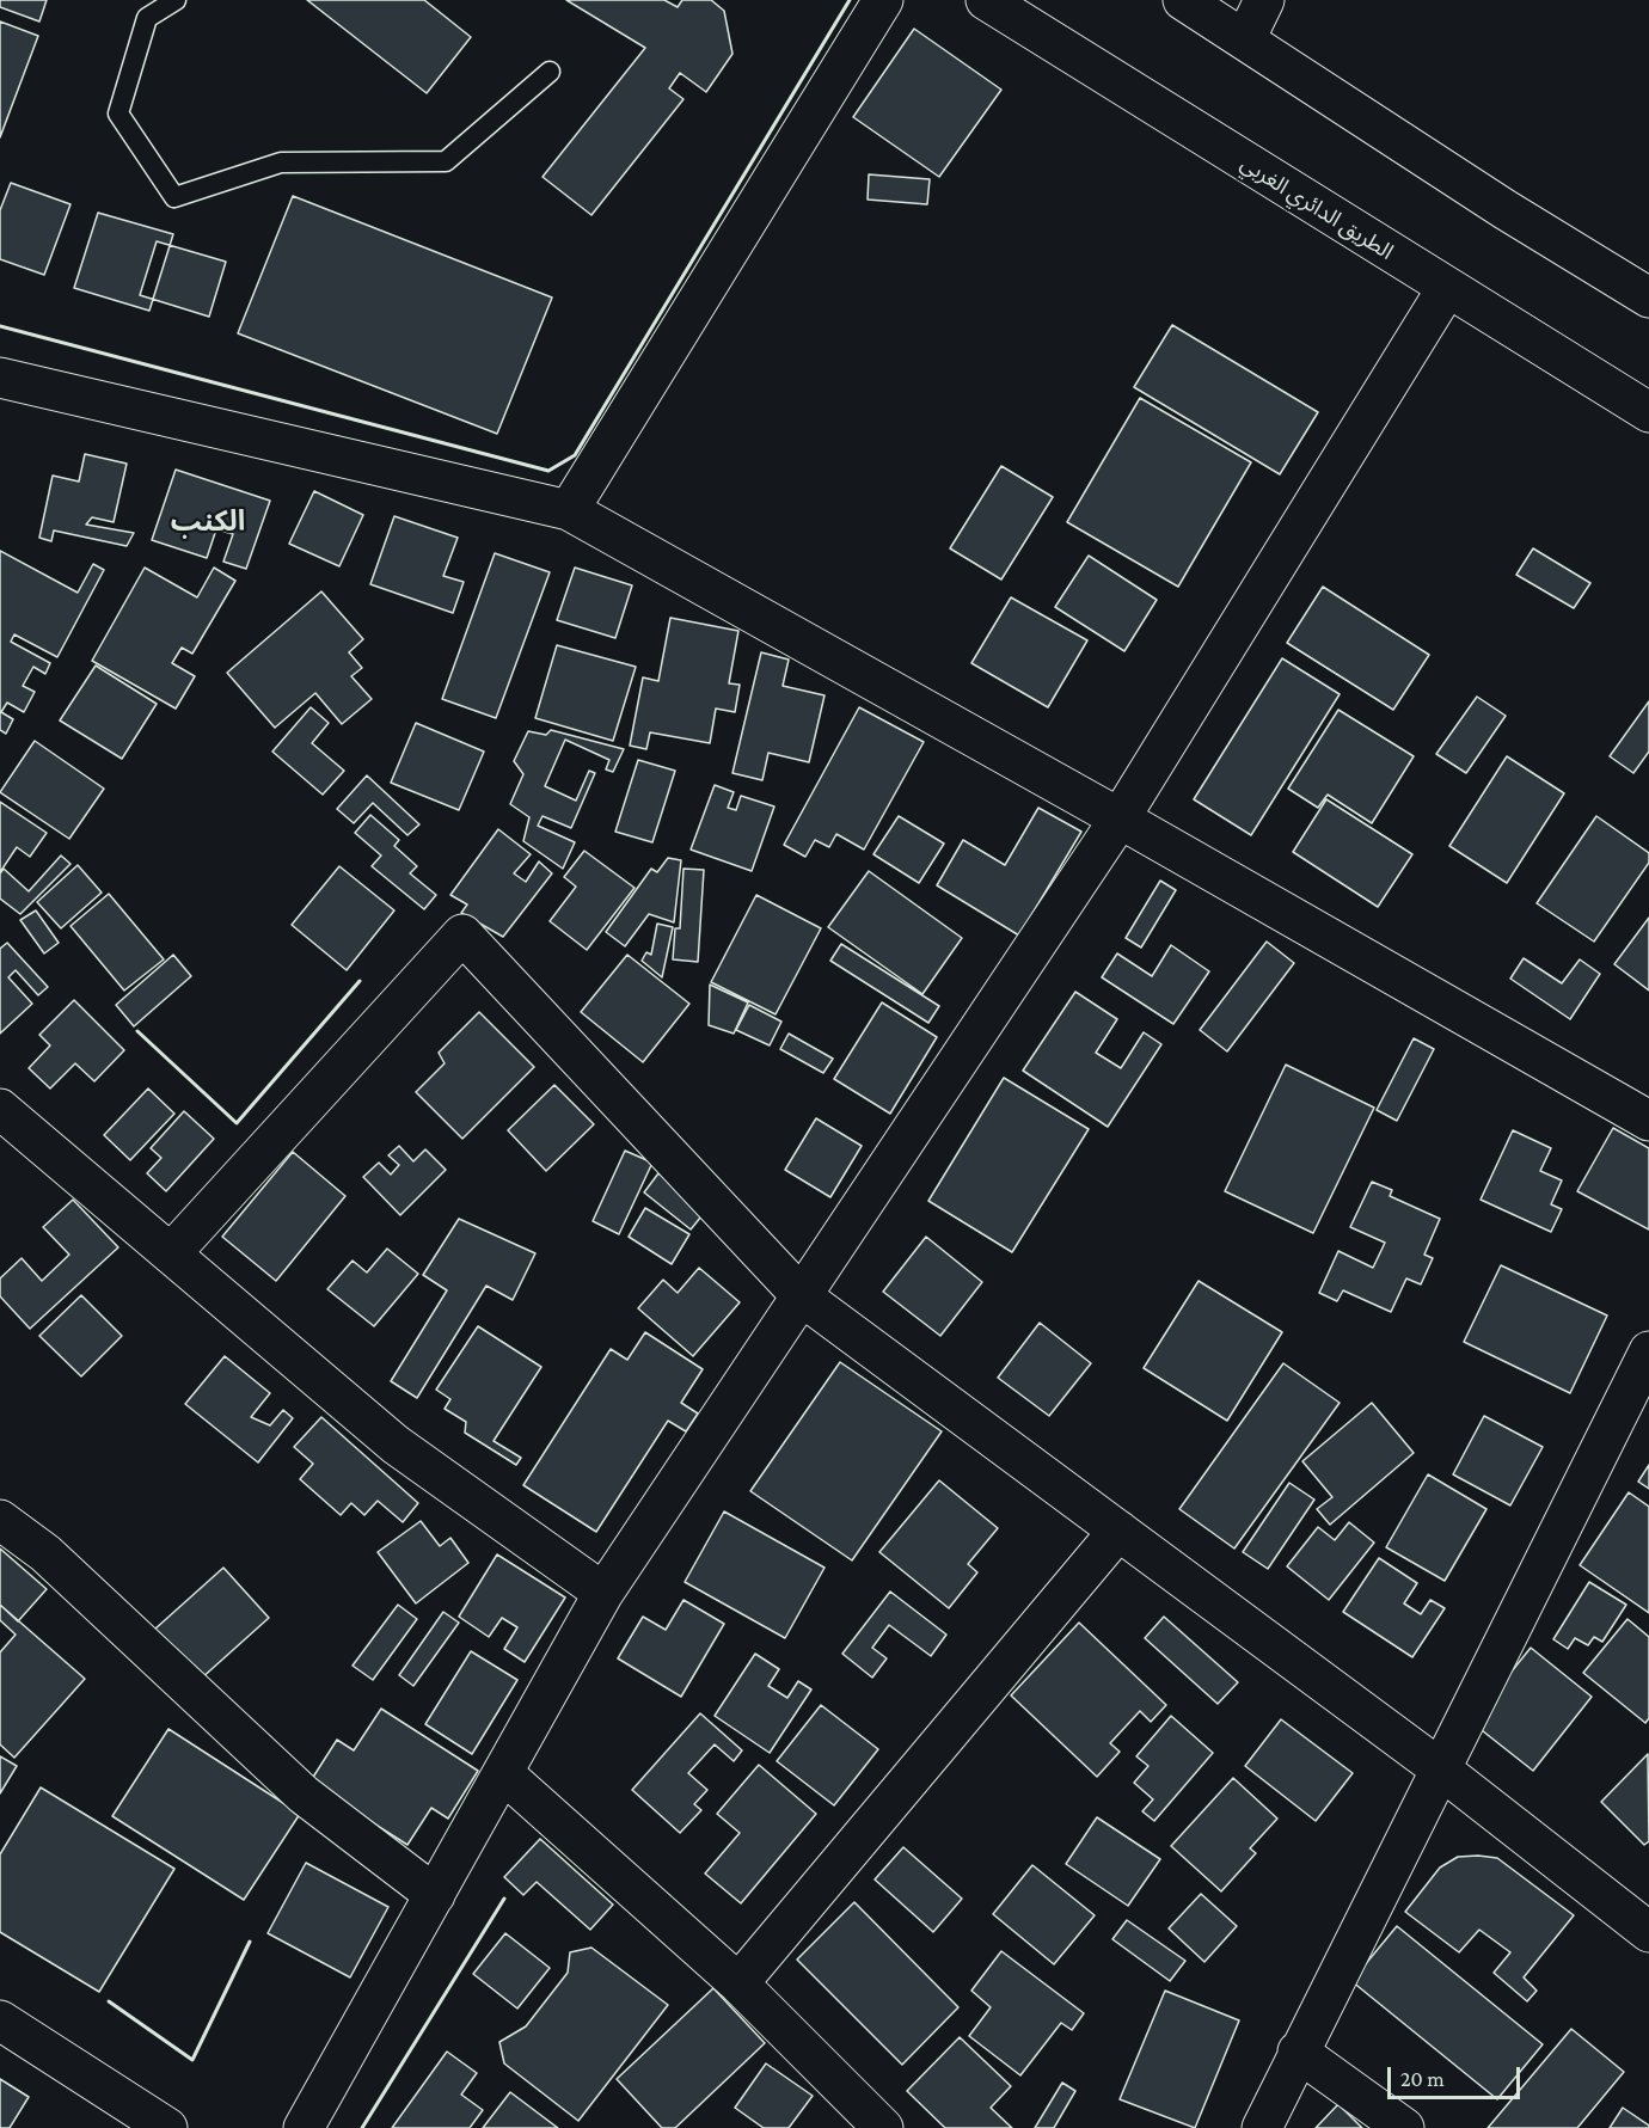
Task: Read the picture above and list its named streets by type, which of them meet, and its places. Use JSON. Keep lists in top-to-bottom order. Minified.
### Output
{"streets":{"street":["الطريق الدائري الغربي"]},"districts":["الكنب"],"scale_bar":"20 m"}
